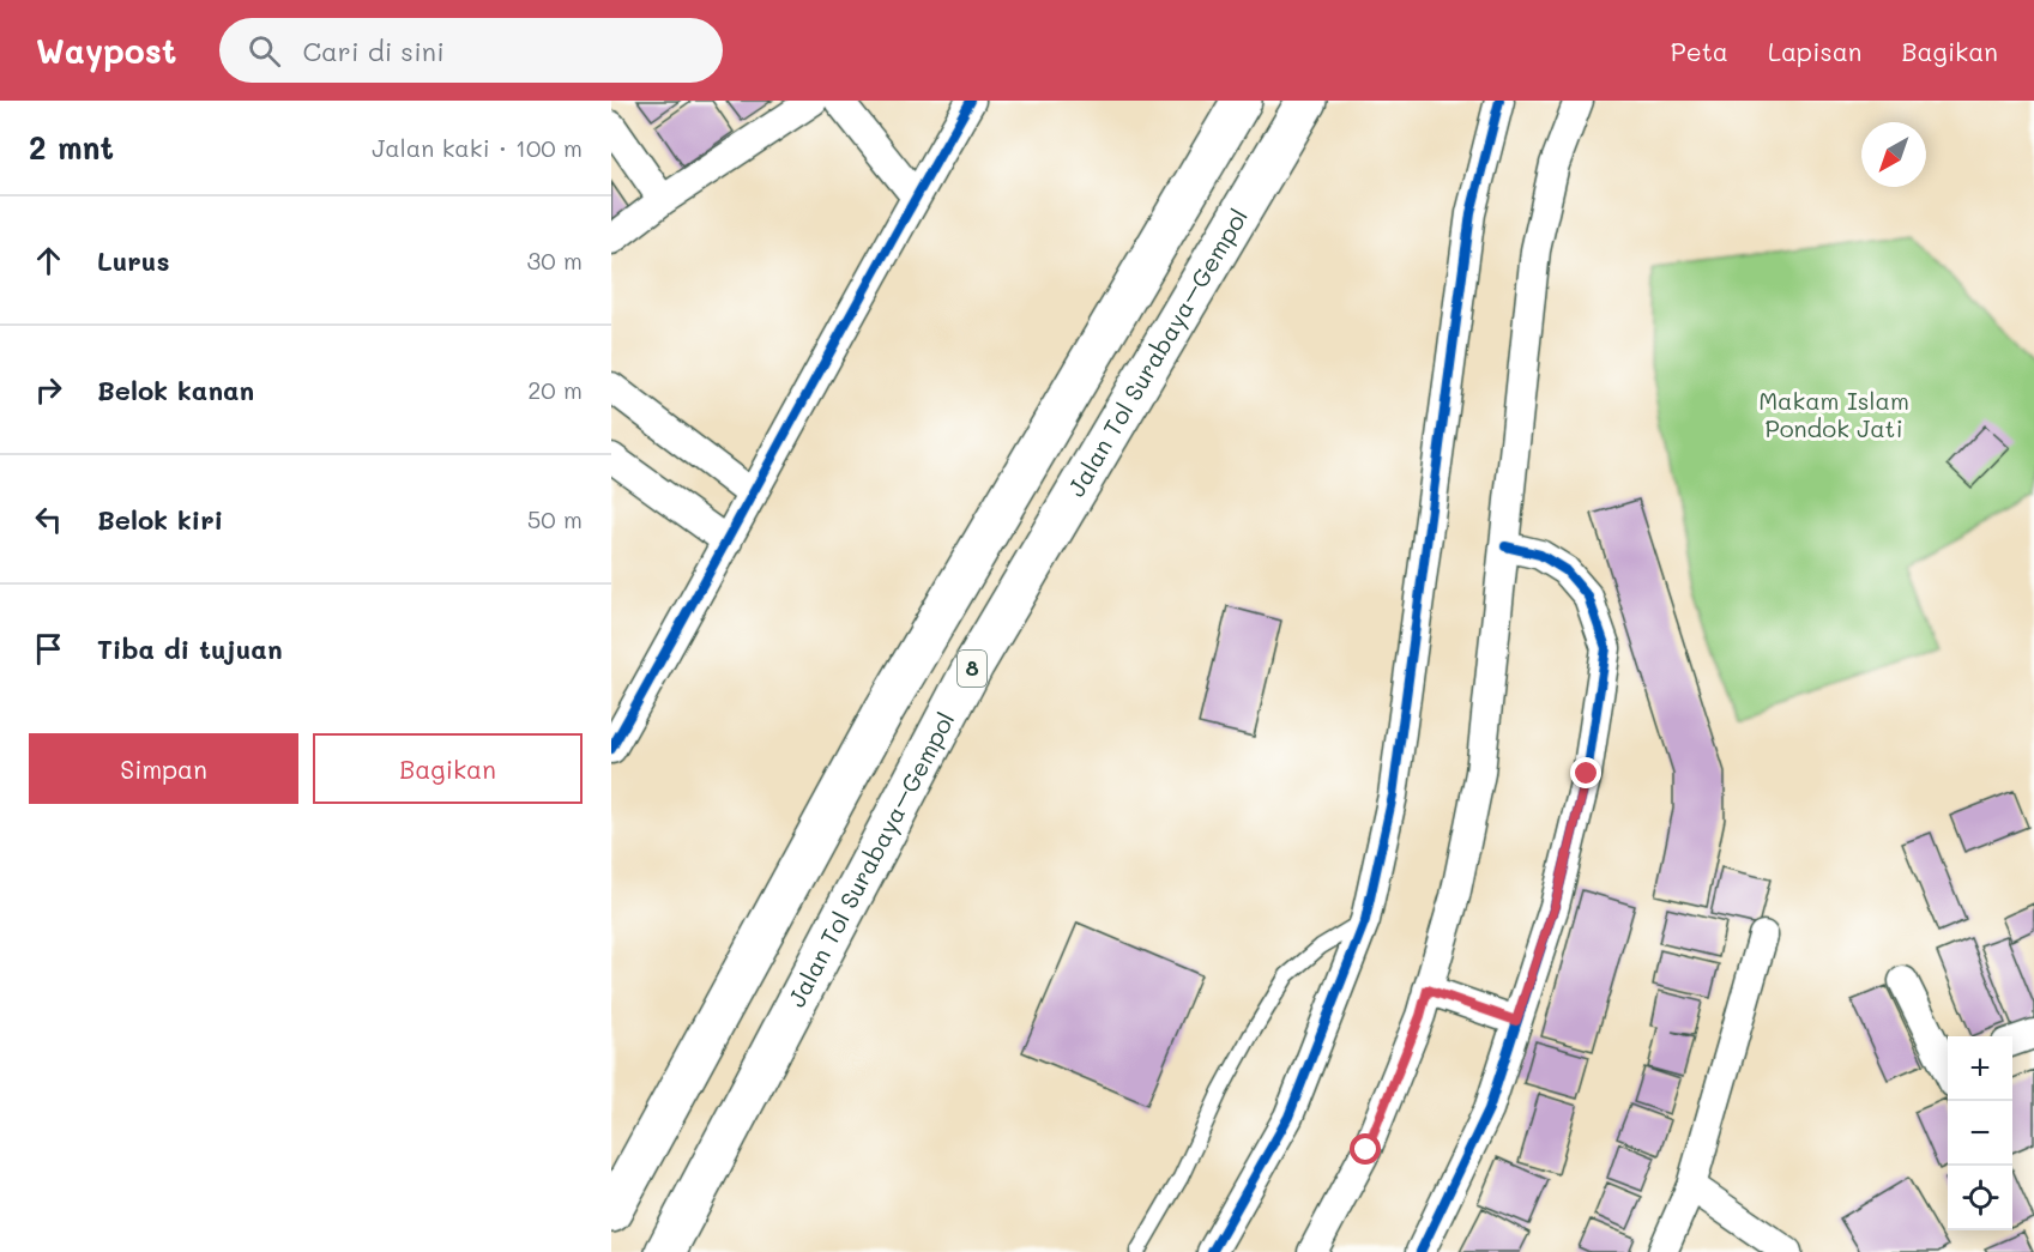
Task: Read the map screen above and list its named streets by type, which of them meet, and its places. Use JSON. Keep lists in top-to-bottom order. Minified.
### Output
{"streets":{"highway":["Jalan Tol Surabaya–Gempol","8"]},"parks":["Makam Islam Pondok Jati"],"north":"bottom left","page":{"header":"Waypost","search":"Cari di sini","nav":["Peta","Lapisan","Bagikan"],"heading":["2 mnt","Jalan kaki · 100 m"],"list":[["Lurus","30 m"],["Belok kanan","20 m"],["Belok kiri","50 m"],"Tiba di tujuan"],"buttons":["Simpan","Bagikan"],"map_buttons":["+","−"]}}
